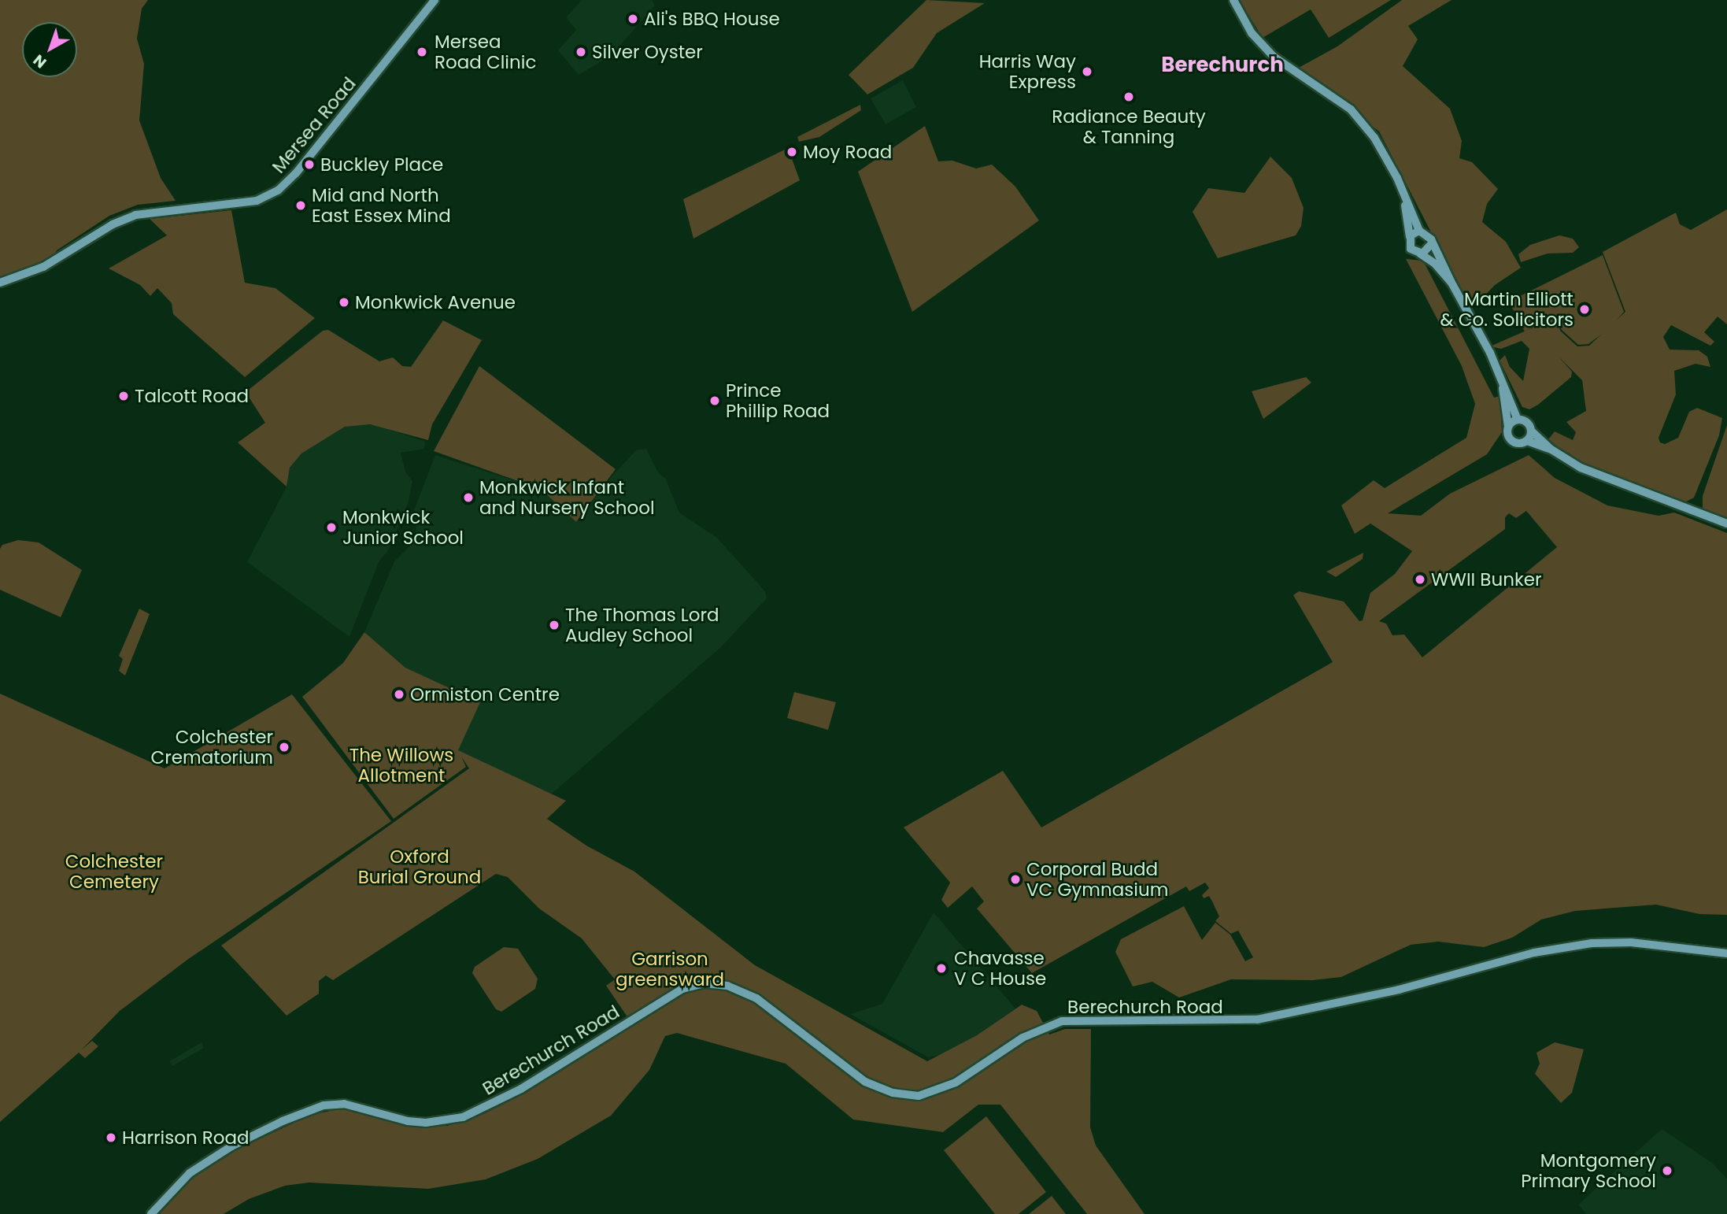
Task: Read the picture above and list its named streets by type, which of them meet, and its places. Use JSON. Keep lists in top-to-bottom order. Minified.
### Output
{"streets":{"street":["Mersea Road","Berechurch Road"]},"districts":["Berechurch"],"parks":["The Willows Allotment","Oxford Burial Ground","Colchester Cemetery","Garrison greensward"],"places":["Ali's BBQ House","Mersea Road Clinic","Silver Oyster","Harris Way Express","Radiance Beauty & Tanning","Moy Road","Buckley Place","Mid and North East Essex Mind","Monkwick Avenue","Martin Elliott & Co. Solicitors","Talcott Road","Prince Phillip Road","Monkwick Infant and Nursery School","Monkwick Junior School","WWII Bunker","The Thomas Lord Audley School","Ormiston Centre","Colchester Crematorium","Corporal Budd VC Gymnasium","Chavasse V C House","Harrison Road","Montgomery Primary School"],"north":"bottom left"}
